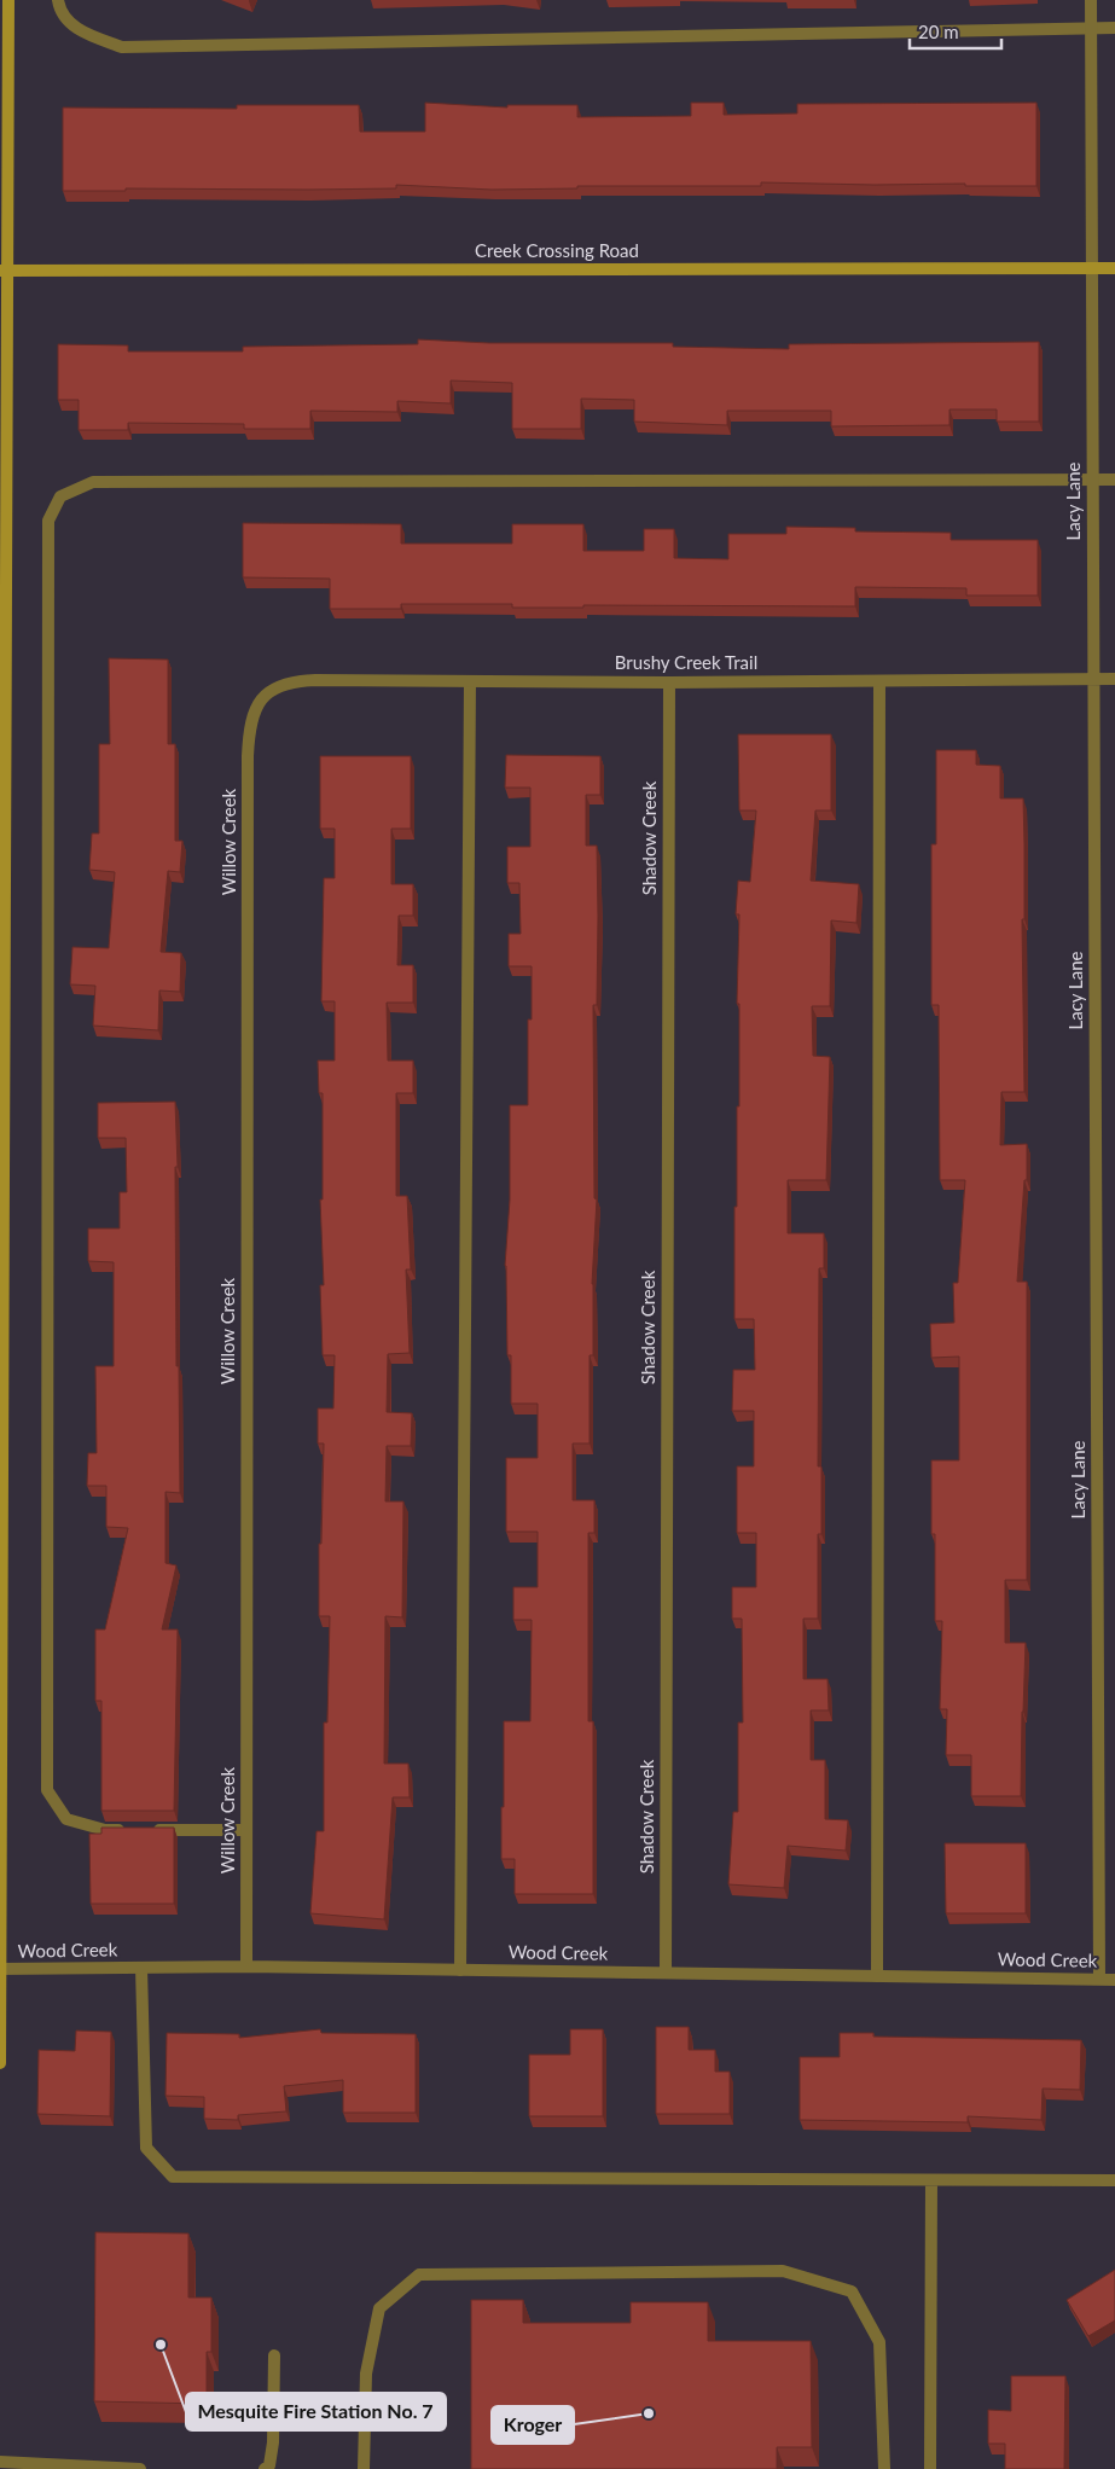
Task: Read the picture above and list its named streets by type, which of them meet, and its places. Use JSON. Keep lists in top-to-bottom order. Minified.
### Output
{"streets":{"main road":["Creek Crossing Road"],"street":["Lacy Lane","Brushy Creek Trail","Shadow Creek","Willow Creek","Wood Creek"]},"crossings":[["Creek Crossing Road","Lacy Lane"],["Lacy Lane","Brushy Creek Trail"],["Lacy Lane","Wood Creek"],["Brushy Creek Trail","Shadow Creek"],["Brushy Creek Trail","Willow Creek"],["Shadow Creek","Wood Creek"],["Willow Creek","Wood Creek"]],"places":["Mesquite Fire Station No. 7","Kroger"],"scale_bar":"20 m"}
